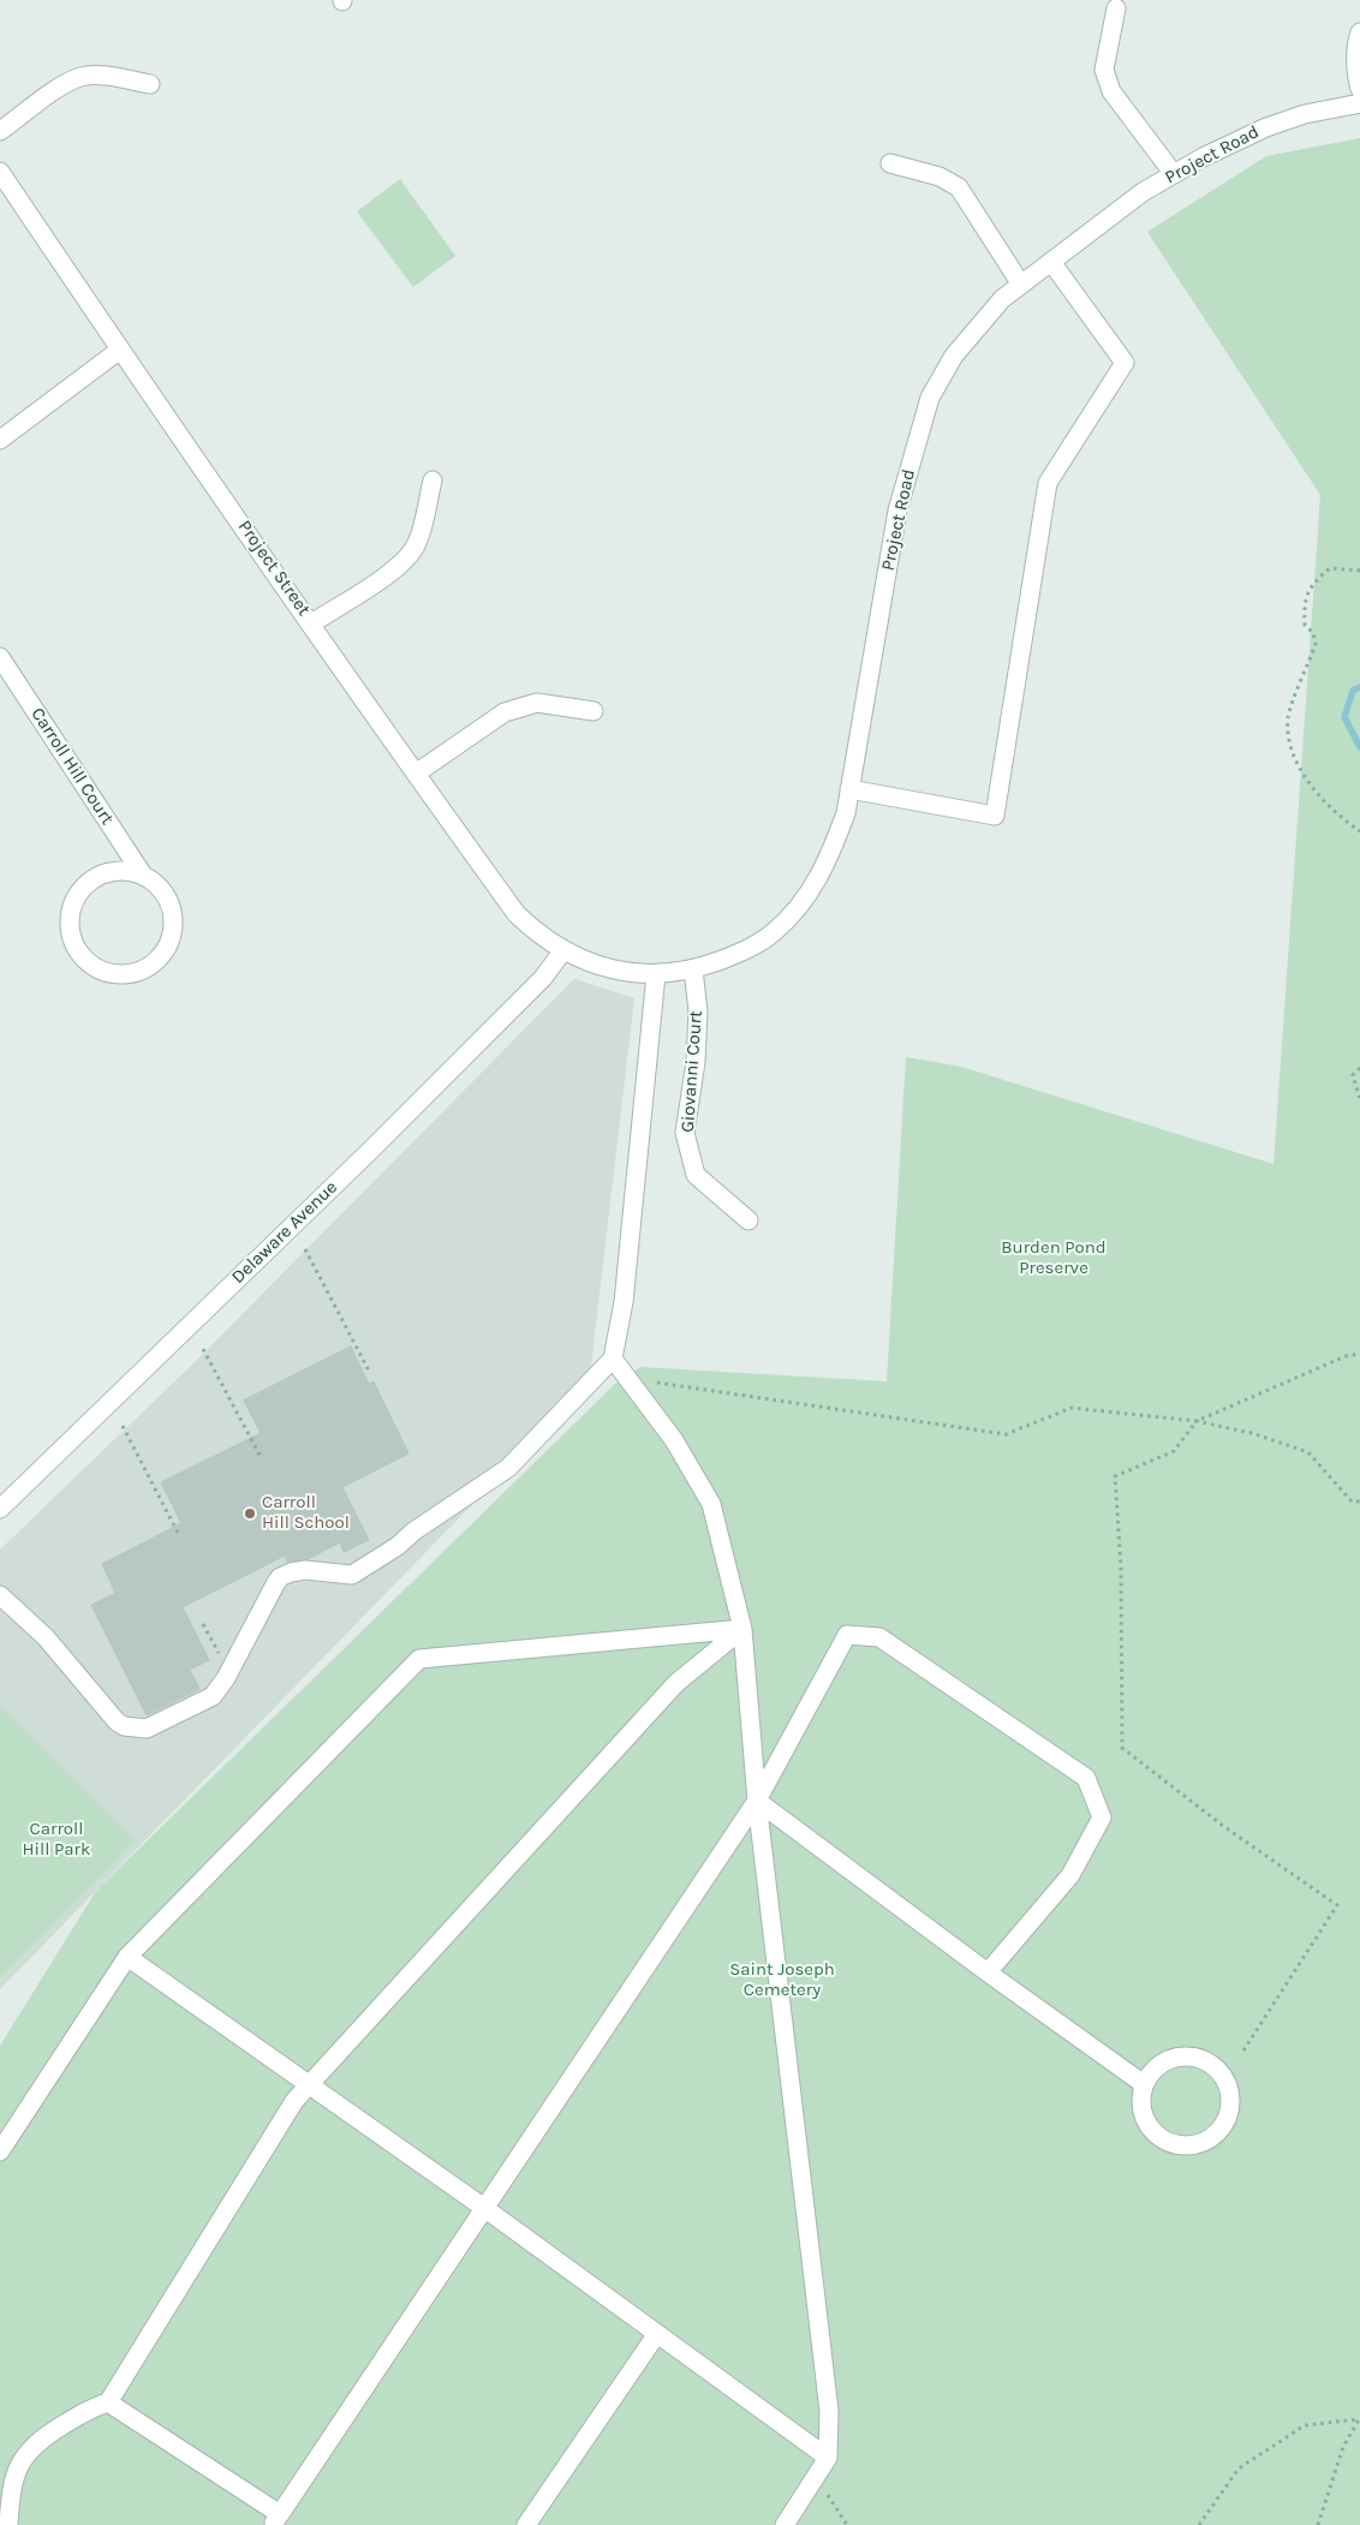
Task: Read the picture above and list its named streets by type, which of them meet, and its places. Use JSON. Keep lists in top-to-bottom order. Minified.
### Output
{"streets":{"street":["Project Road","Project Street","Carroll Hill Court","Giovanni Court","Delaware Avenue"]},"crossings":[["Project Road","Project Street"],["Project Road","Giovanni Court"],["Project Road","Delaware Avenue"],["Project Street","Delaware Avenue"]],"parks":["Burden Pond Preserve","Carroll Hill Park","Saint Joseph Cemetery"],"places":["Carroll Hill School"]}
